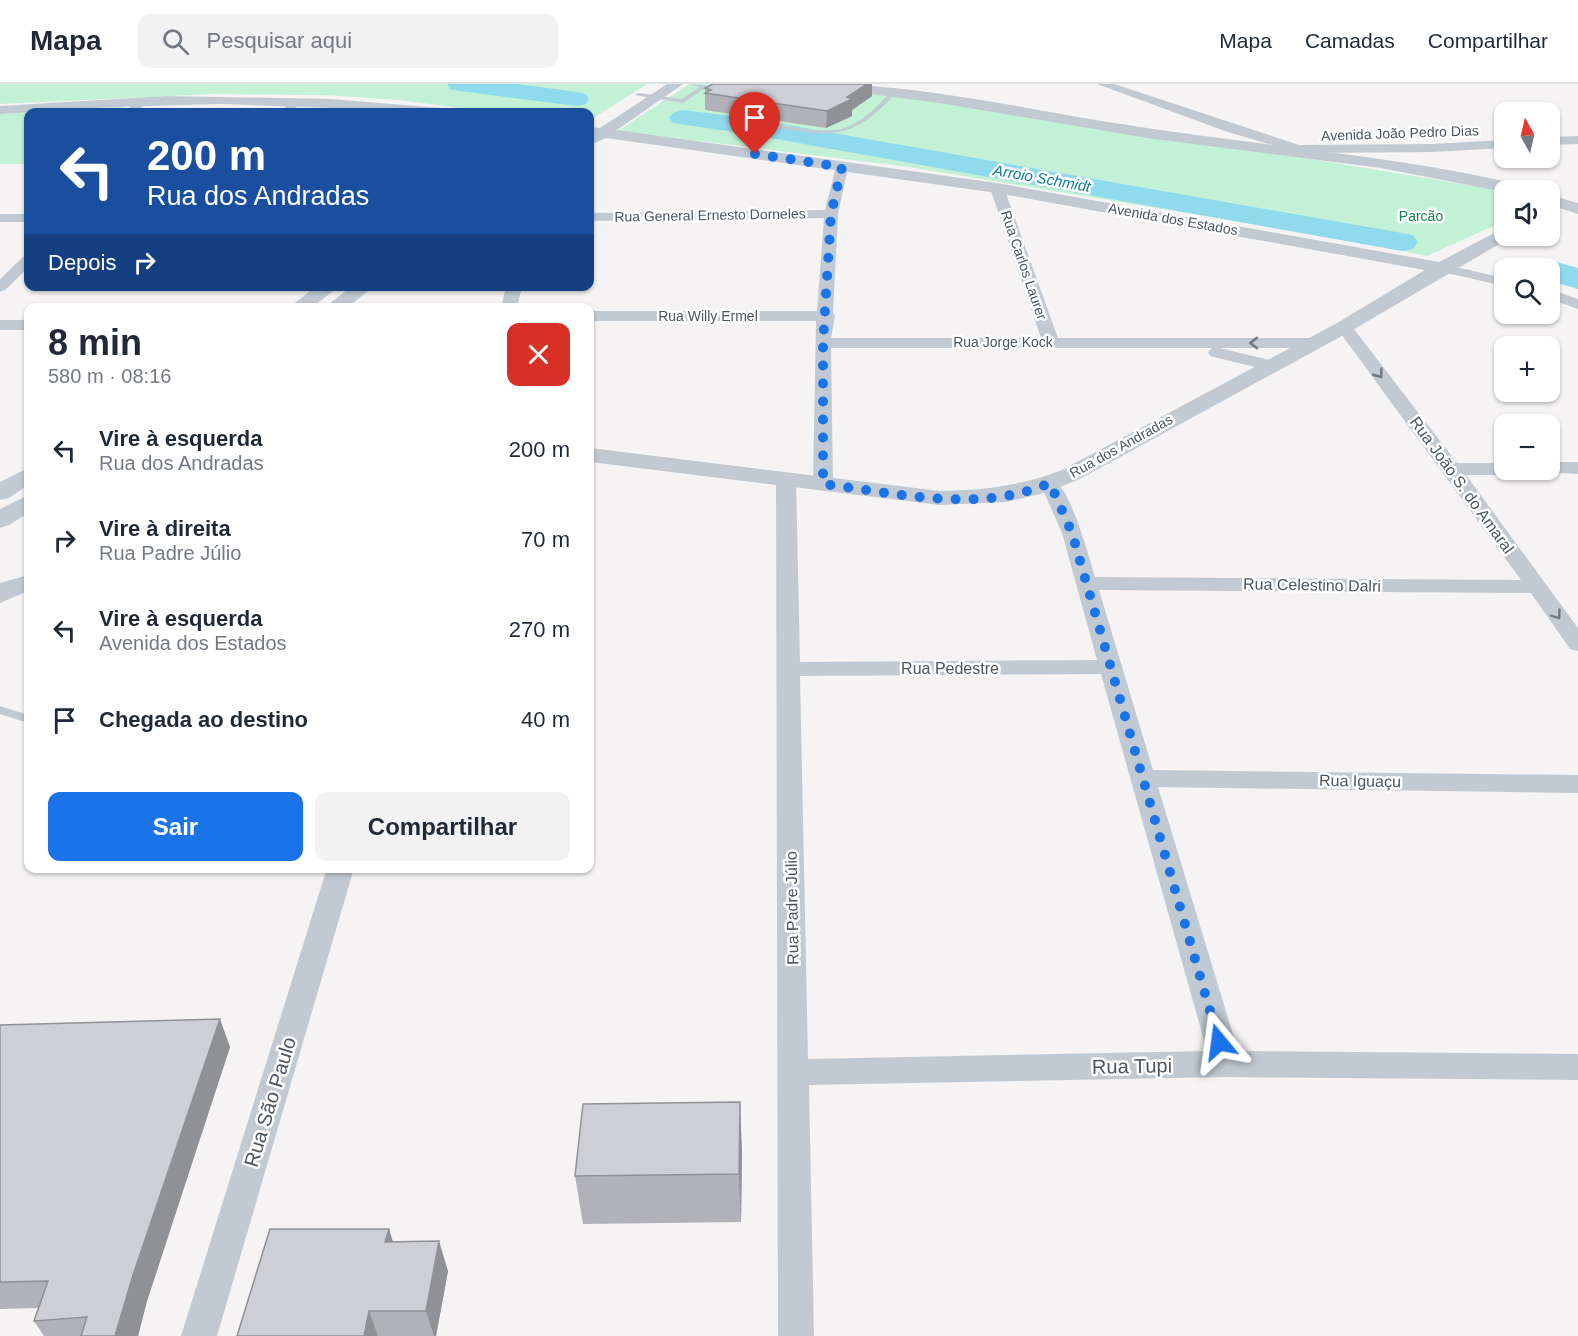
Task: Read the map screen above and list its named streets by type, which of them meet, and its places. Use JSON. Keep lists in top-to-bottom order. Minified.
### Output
{"streets":{"street":["Avenida João Pedro Dias","Rua General Ernesto Dorneles","Avenida dos Estados","Rua Carlos Laurer","Rua Willy Ermel","Rua Jorge Kock","Rua dos Andradas","Rua João S. do Amaral","Rua Celestino Dalri","Rua Pedestre","Rua Iguaçu","Rua Padre Júlio","Rua Tupi","Rua São Paulo"]},"crossings":[["Avenida dos Estados","Rua Carlos Laurer"],["Avenida dos Estados","Rua dos Andradas"],["Rua Carlos Laurer","Rua Jorge Kock"],["Rua Jorge Kock","Rua dos Andradas"],["Rua dos Andradas","Rua João S. do Amaral"],["Rua dos Andradas","Rua Padre Júlio"],["Rua João S. do Amaral","Rua Celestino Dalri"],["Rua Pedestre","Rua Padre Júlio"],["Rua Padre Júlio","Rua Tupi"]],"one_way":["Rua João S. do Amaral"],"water":["Arroio Schmidt"],"parks":["Parcão"],"north":"top","page":{"header":"Mapa","search":"Pesquisar aqui","nav":["Mapa","Camadas","Compartilhar"],"map_buttons":["+","−"],"turn":["200 m","Rua dos Andradas"],"then":"Depois","heading":["8 min","580 m · 08:16"],"list":[{"name":"Vire à esquerda","note":"Rua dos Andradas","value":"200 m"},{"name":"Vire à direita","note":"Rua Padre Júlio","value":"70 m"},{"name":"Vire à esquerda","note":"Avenida dos Estados","value":"270 m"},{"name":"Chegada ao destino","value":"40 m"}],"buttons":["Sair","Compartilhar"]}}
